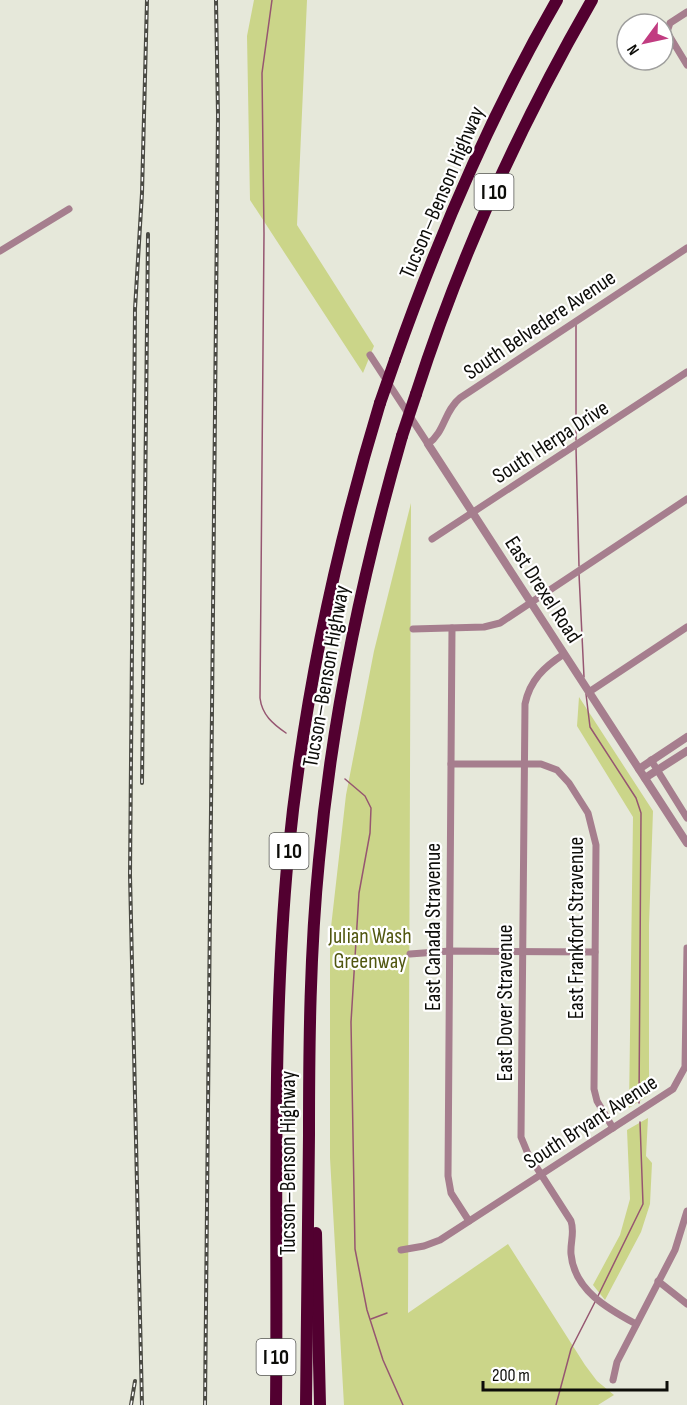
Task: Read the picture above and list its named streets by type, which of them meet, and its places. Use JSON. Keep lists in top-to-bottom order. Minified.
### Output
{"streets":{"highway":["Tucson–Benson Highway","I 10"],"street":["South Belvedere Avenue","South Herpa Drive","East Drexel Road","East Canada Stravenue","East Frankfort Stravenue","East Dover Stravenue","South Bryant Avenue"]},"crossings":[["South Belvedere Avenue","East Drexel Road"],["South Herpa Drive","East Drexel Road"],["East Drexel Road","East Dover Stravenue"],["East Canada Stravenue","East Frankfort Stravenue"],["East Canada Stravenue","South Bryant Avenue"],["East Frankfort Stravenue","East Dover Stravenue"],["East Frankfort Stravenue","South Bryant Avenue"],["East Dover Stravenue","South Bryant Avenue"]],"parks":["Julian Wash Greenway"],"scale_bar":"200 m","north":"bottom left"}
